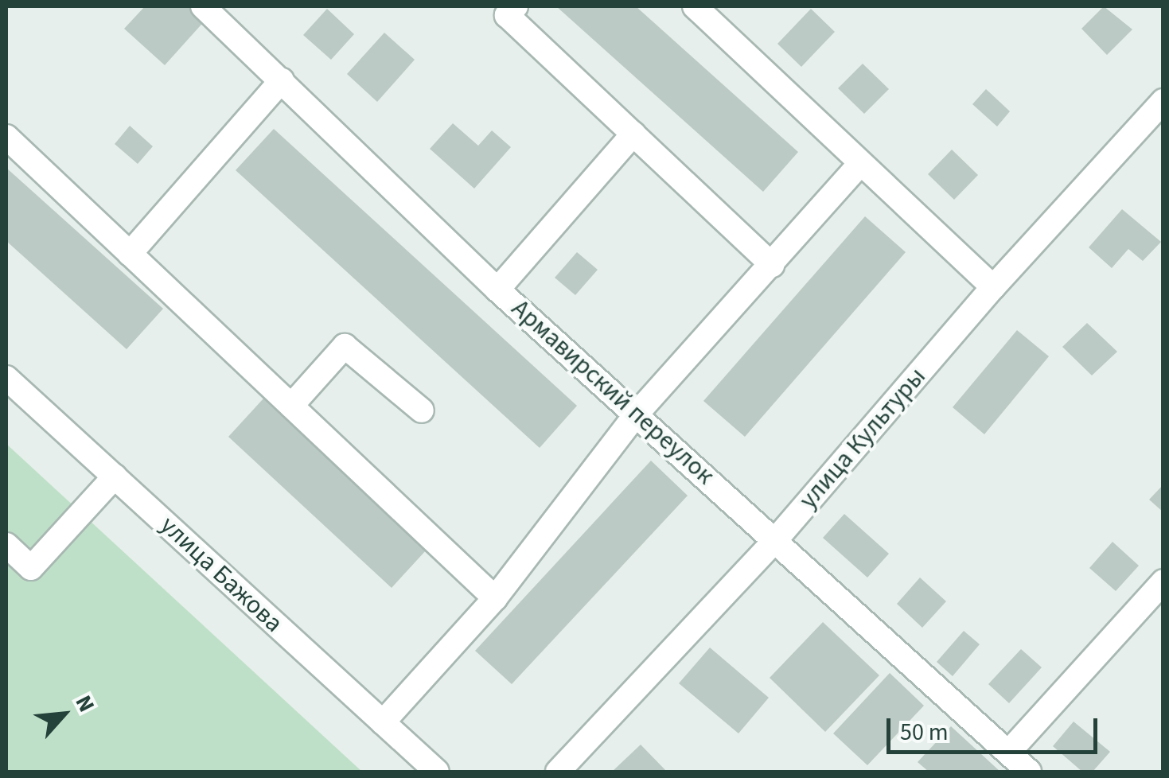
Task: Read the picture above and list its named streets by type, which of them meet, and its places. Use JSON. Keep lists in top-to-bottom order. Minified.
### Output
{"streets":{"street":["Армавирский переулок","улица Культуры","улица Бажова"]},"crossings":[["Армавирский переулок","улица Культуры"]],"scale_bar":"50 m","north":"top right"}
